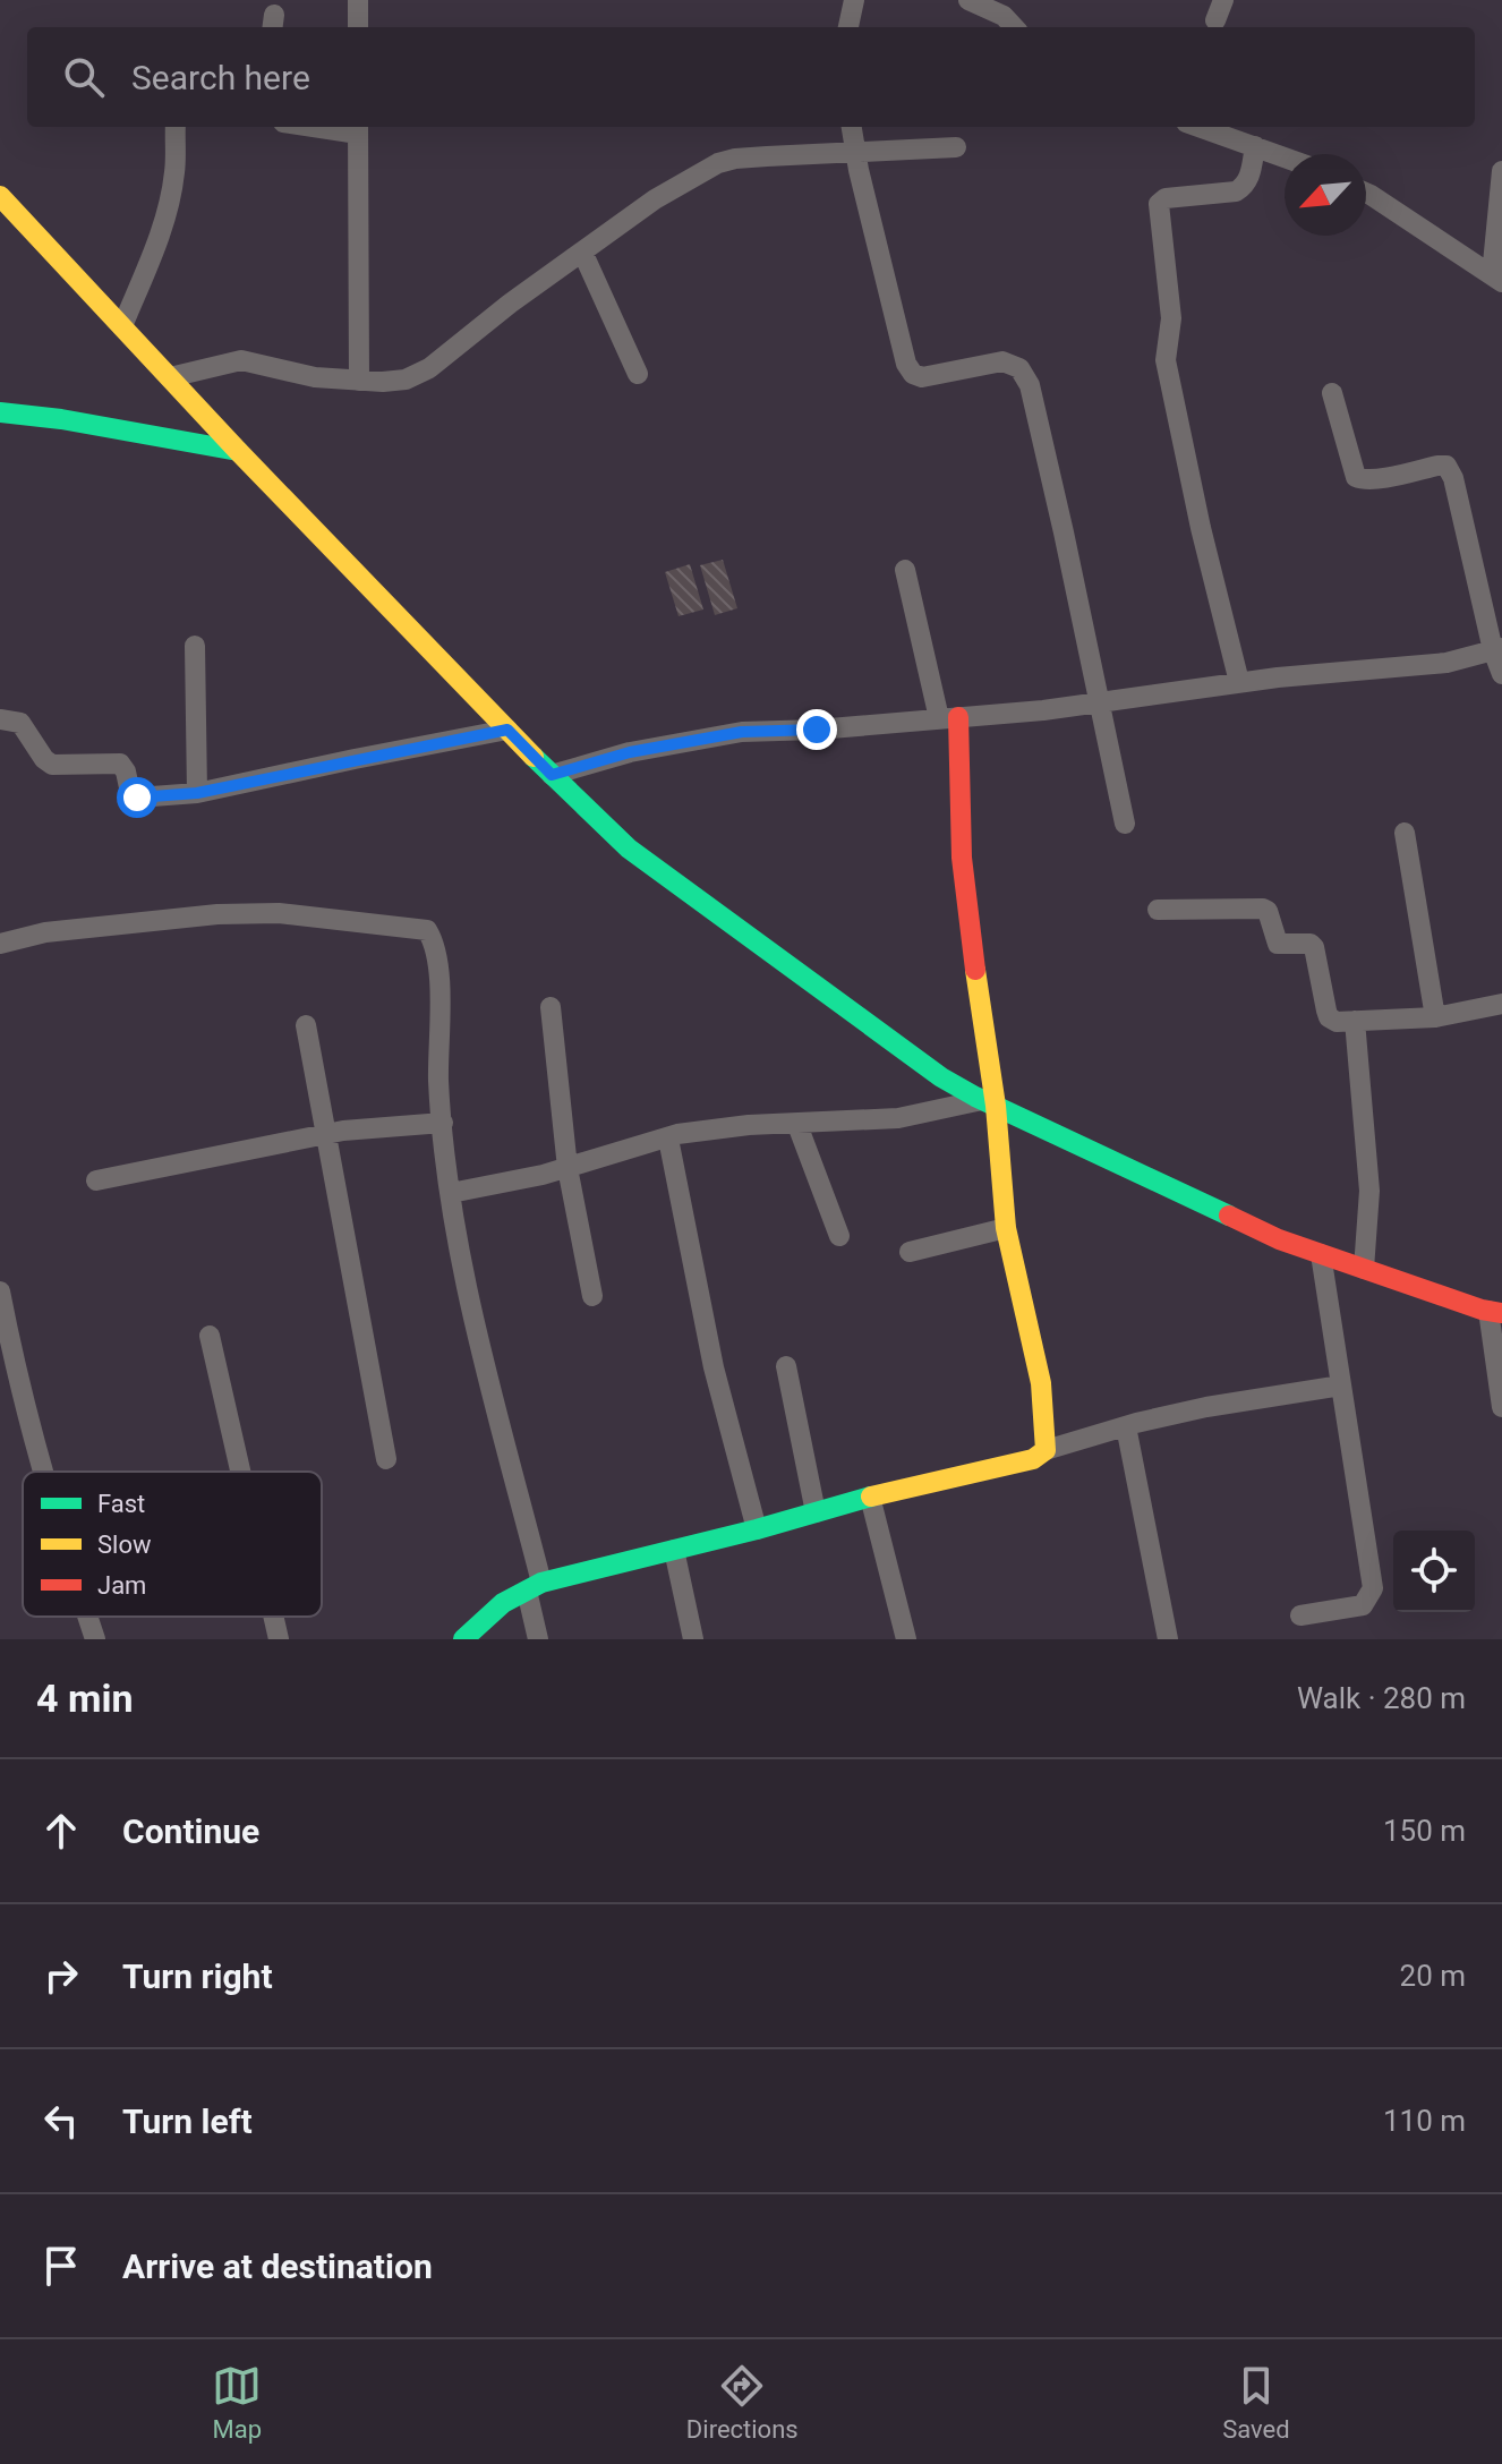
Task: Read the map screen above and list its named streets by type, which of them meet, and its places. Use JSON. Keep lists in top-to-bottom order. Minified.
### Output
{"legend":["Fast","Slow","Jam"],"north":"bottom left","page":{"search":"Search here","heading":["4 min","Walk · 280 m"],"list":[["Continue","150 m"],["Turn right","20 m"],["Turn left","110 m"],"Arrive at destination"],"nav":["Map","Directions","Saved"]}}
